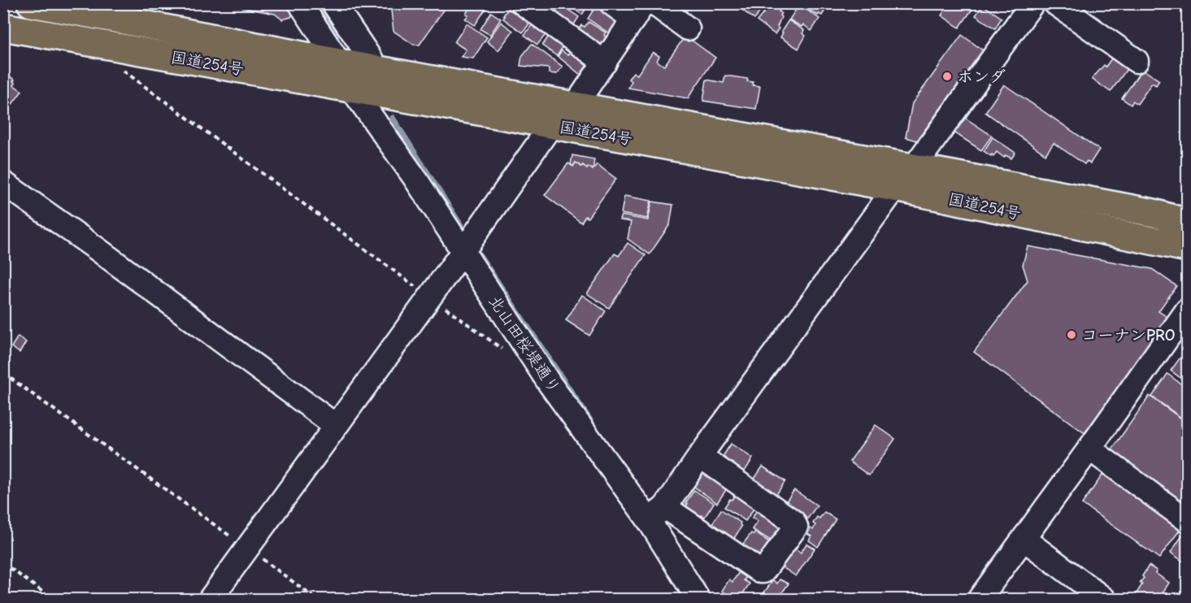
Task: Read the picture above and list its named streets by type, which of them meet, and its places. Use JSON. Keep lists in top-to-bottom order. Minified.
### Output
{"streets":{"highway":["国道254号"],"street":["北山田桜堤通り"]},"crossings":[["国道254号","北山田桜堤通り"]],"places":["ホンダ","コーナンPRO"]}
